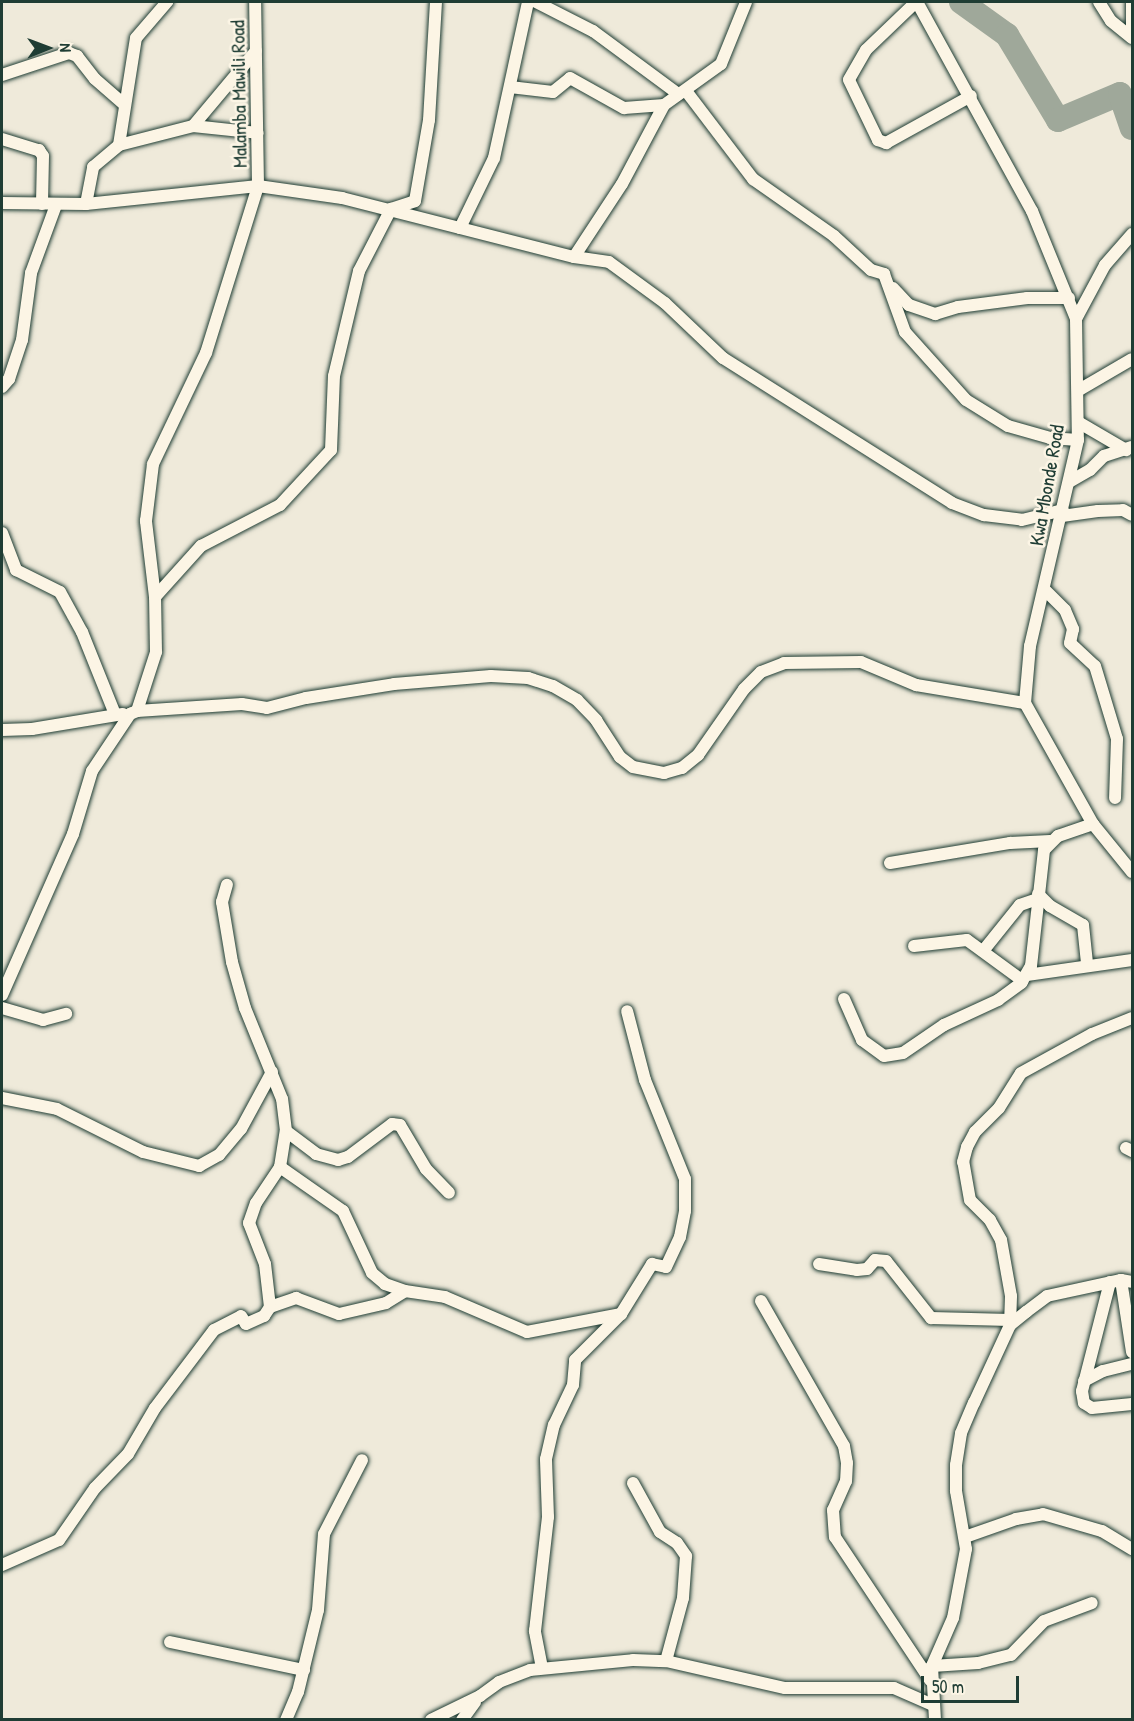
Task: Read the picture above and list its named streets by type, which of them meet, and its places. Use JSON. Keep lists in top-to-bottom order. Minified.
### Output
{"streets":{"street":["Malamba Mawili Road","Kwa Mbonde Road"]},"scale_bar":"50 m","north":"right"}
